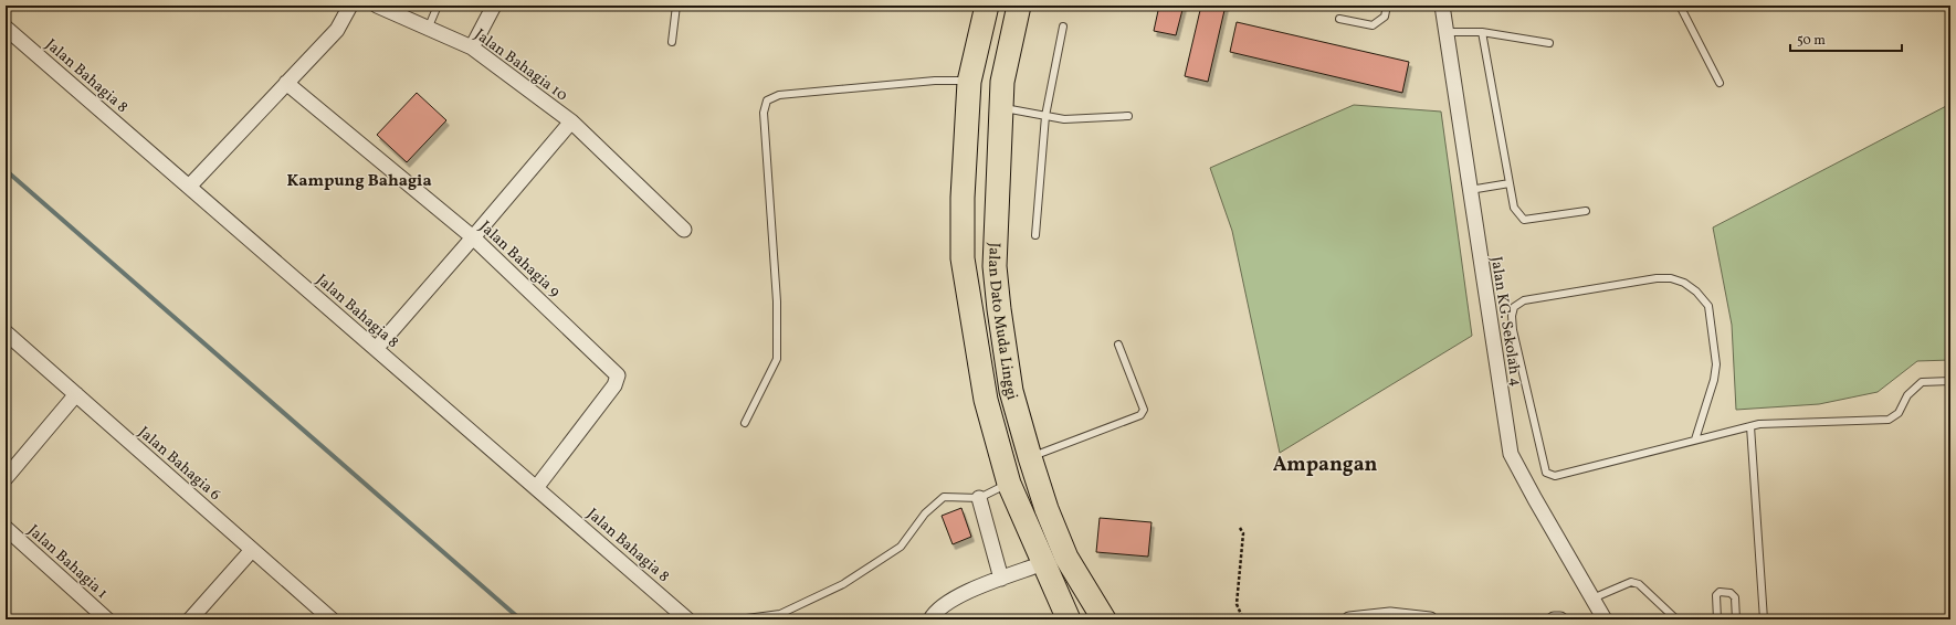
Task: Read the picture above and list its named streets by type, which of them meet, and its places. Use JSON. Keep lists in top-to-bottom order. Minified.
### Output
{"streets":{"highway":["Jalan Dato Muda Linggi"],"street":["Jalan Bahagia 10","Jalan Bahagia 8","Jalan Bahagia 9","Jalan KG. Sekolah 4","Jalan Bahagia 6","Jalan Bahagia 1"]},"crossings":[["Jalan Bahagia 10","Jalan Bahagia 8"],["Jalan Bahagia 10","Jalan Bahagia 9"],["Jalan Bahagia 8","Jalan Bahagia 9"]],"districts":["Kampung Bahagia","Ampangan"],"scale_bar":"50 m"}
